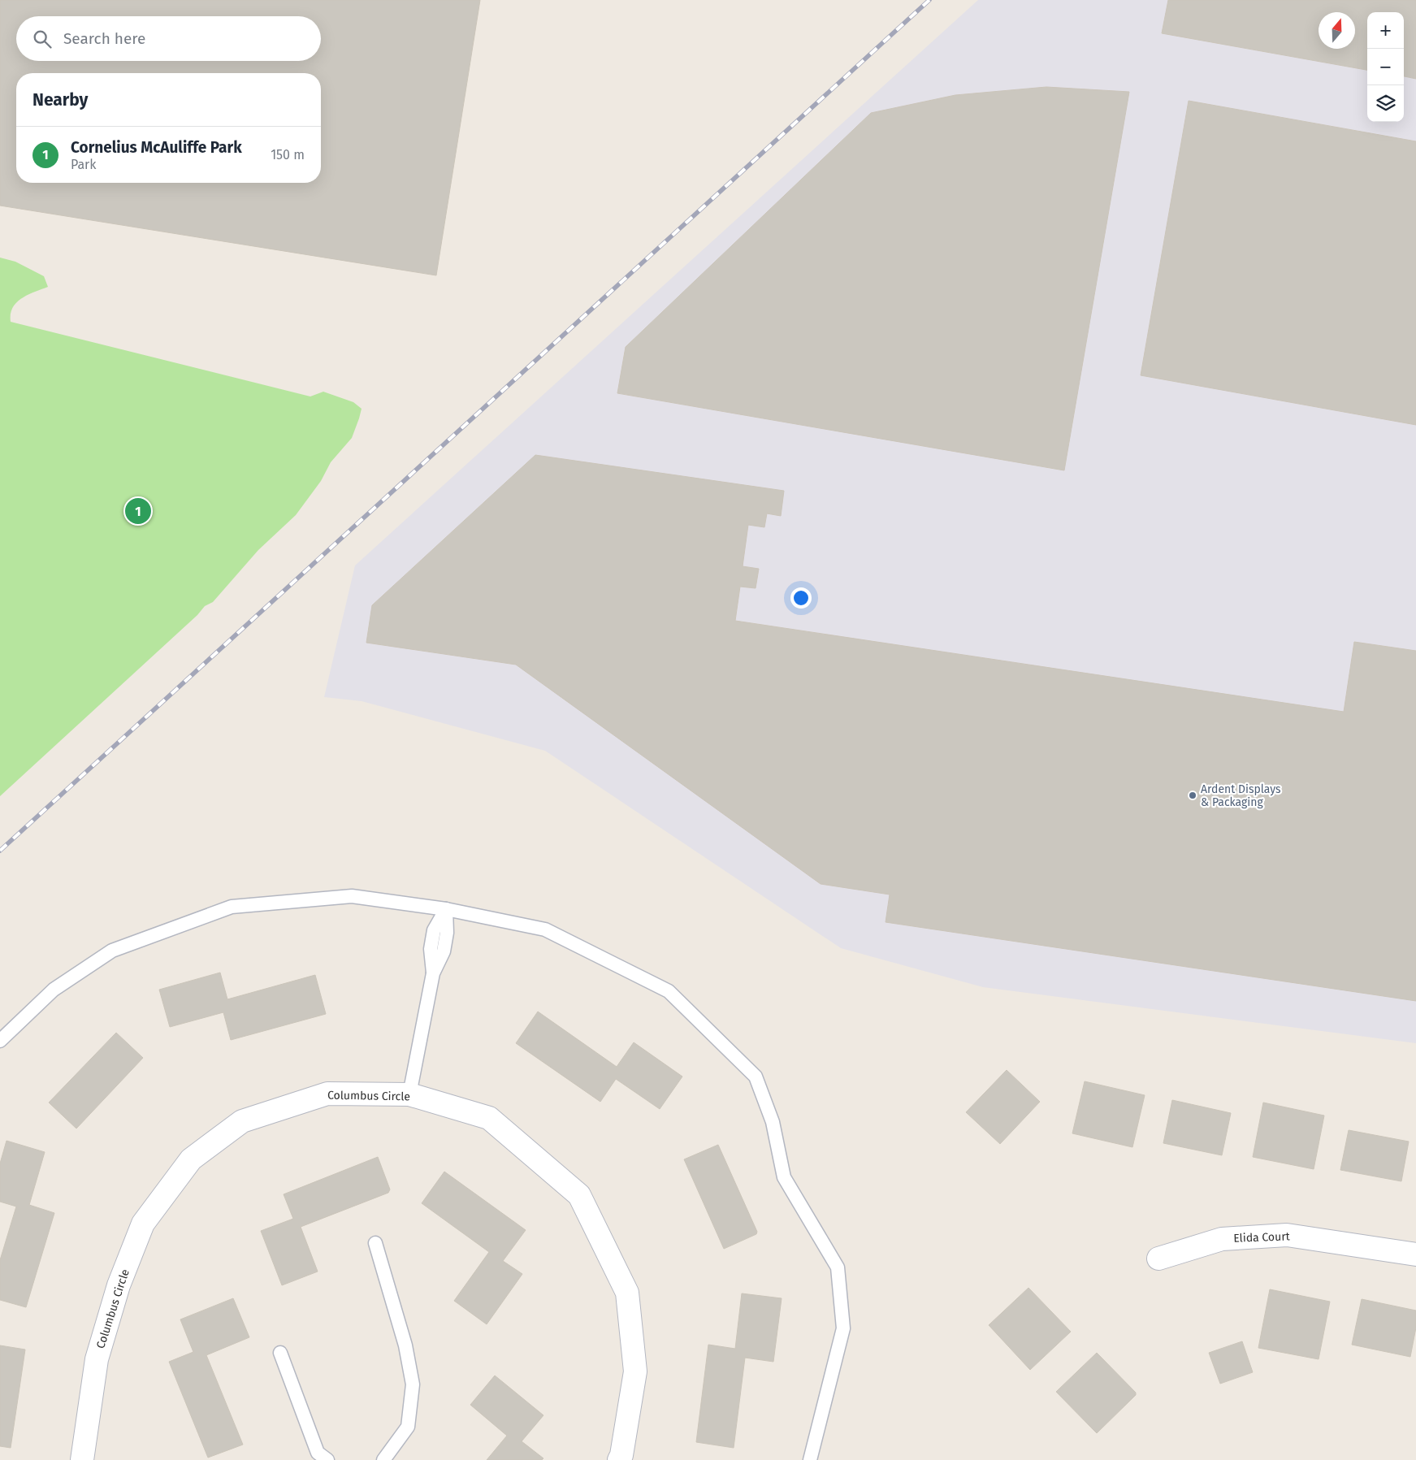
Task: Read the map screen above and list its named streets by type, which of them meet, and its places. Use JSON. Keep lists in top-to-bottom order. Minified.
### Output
{"streets":{"street":["Columbus Circle","Elida Court"]},"places":["Ardent Displays & Packaging"],"north":"top","page":{"map_buttons":["+","−"],"search":"Search here","heading":"Nearby","list":[{"mark":"1","name":"Cornelius McAuliffe Park","note":"Park","value":"150 m"}],"pins":"1"}}
